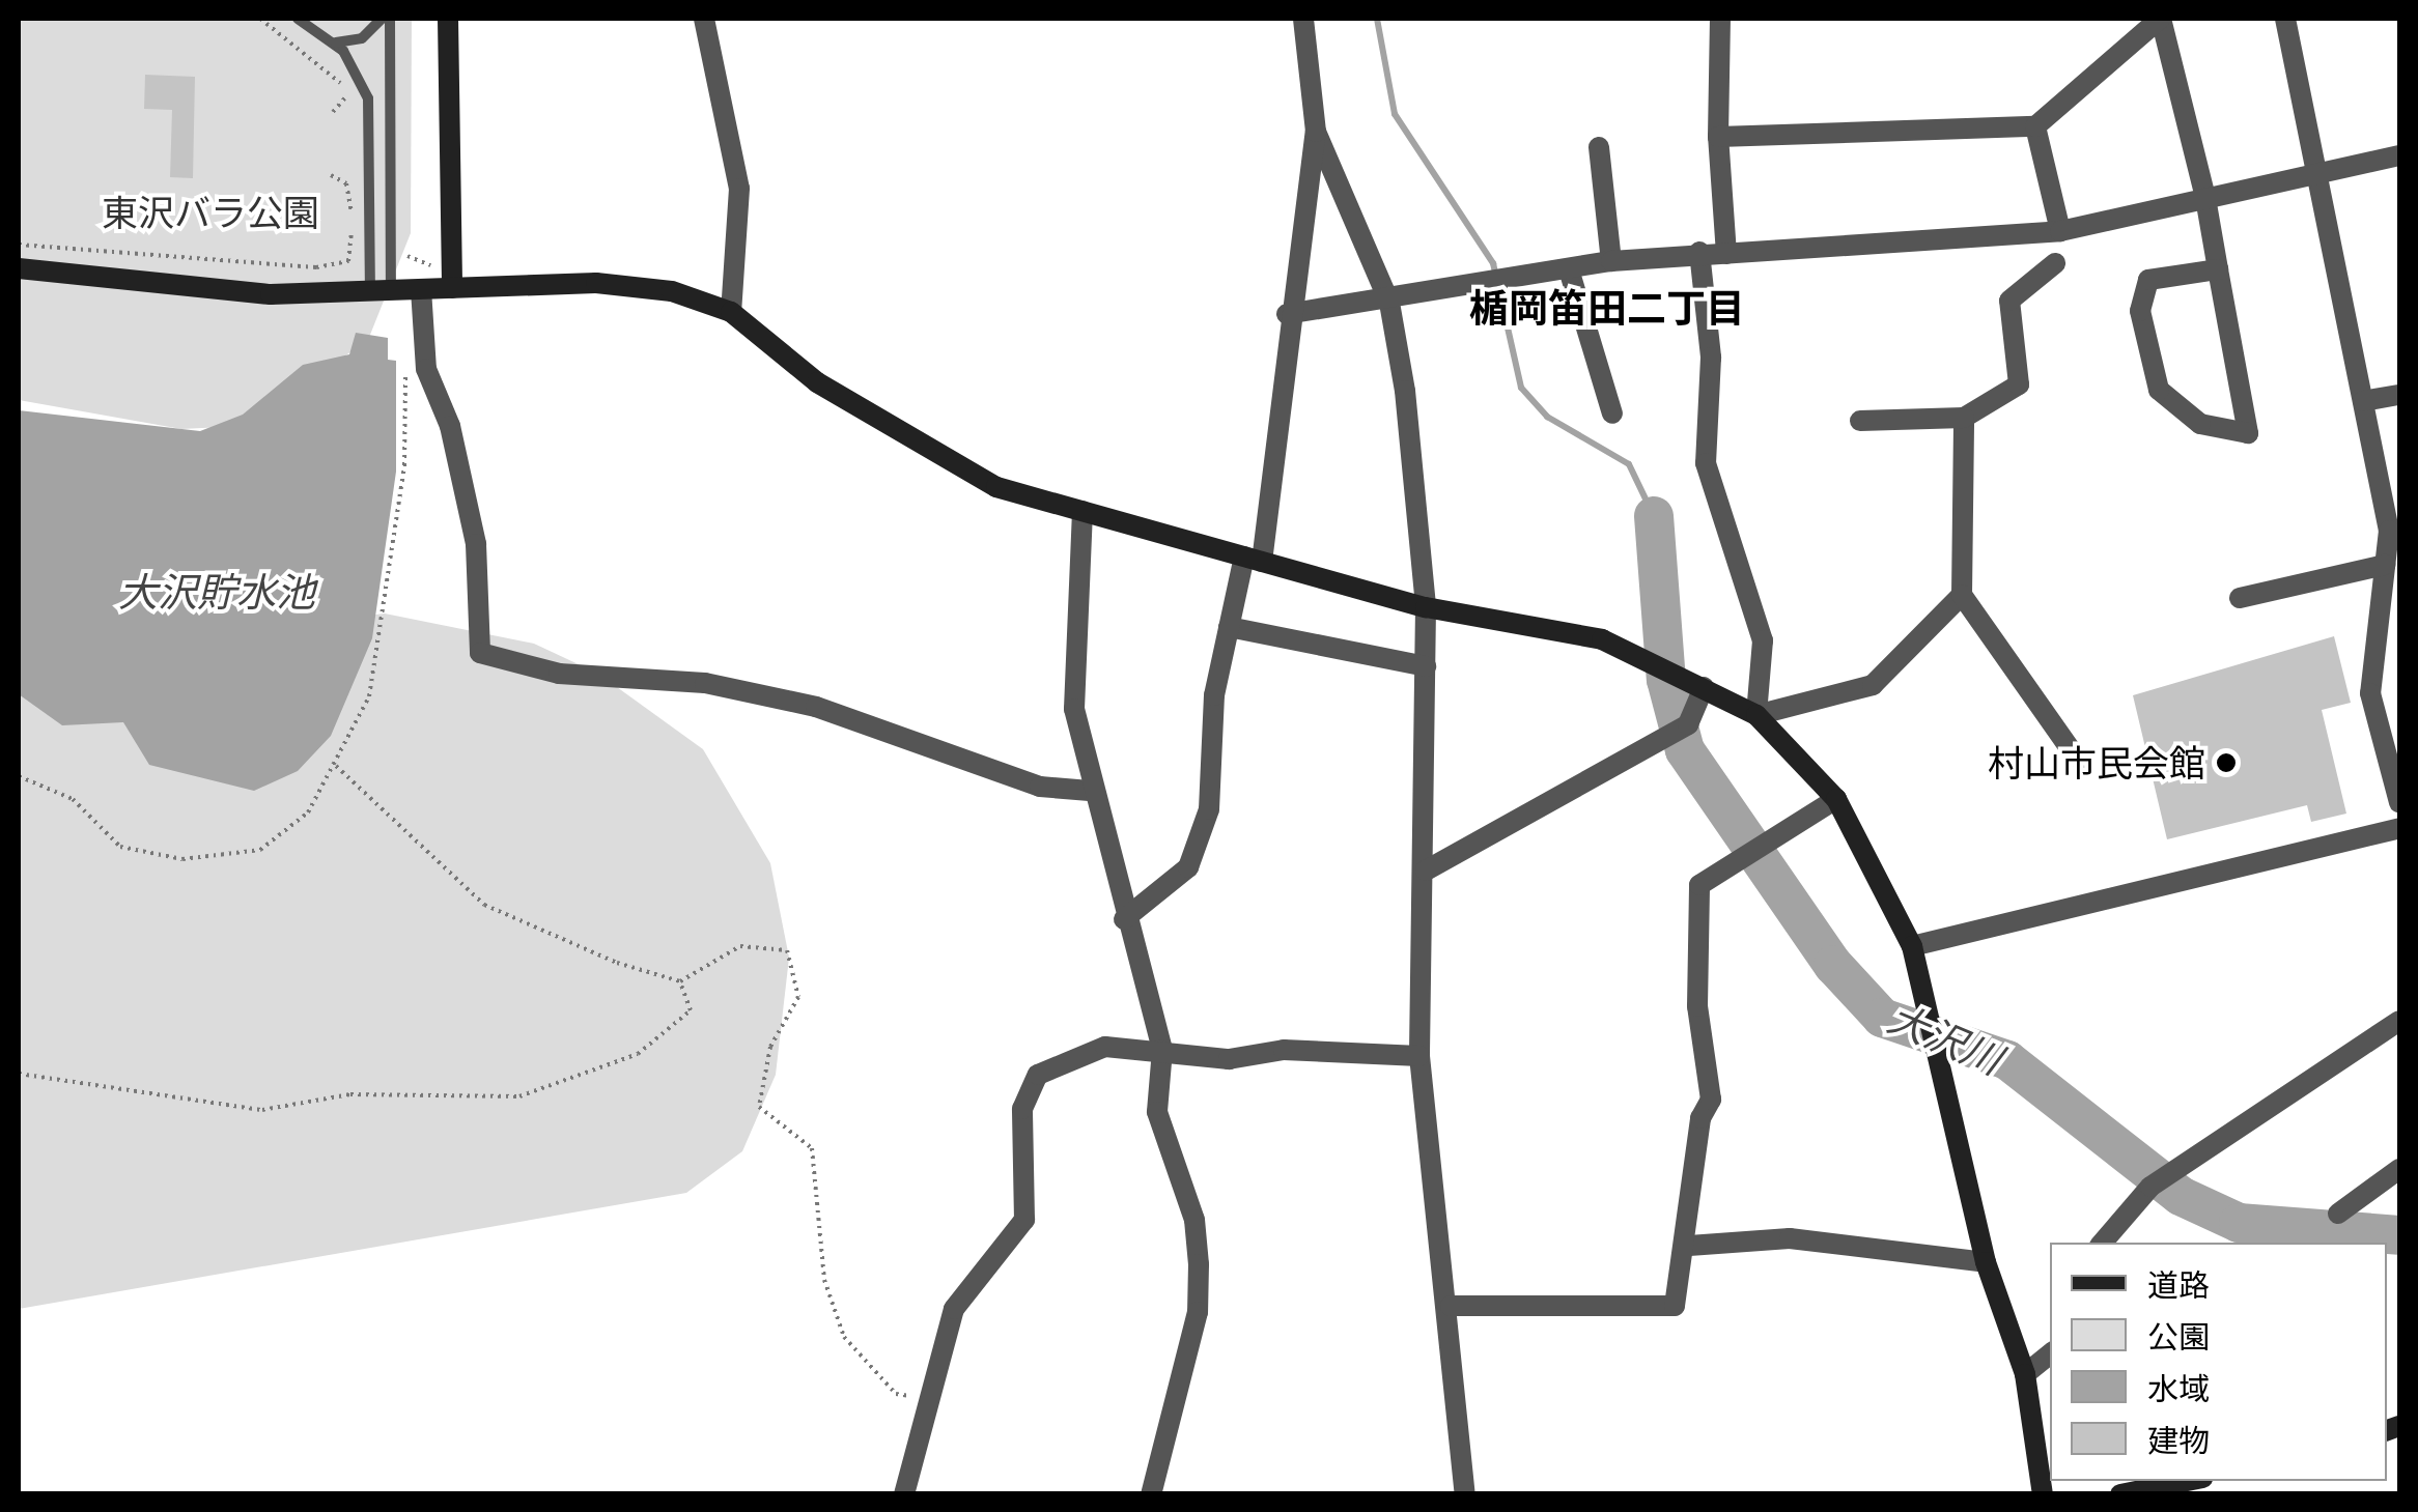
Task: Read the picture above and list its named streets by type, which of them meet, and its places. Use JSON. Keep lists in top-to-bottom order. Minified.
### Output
{"districts":["楯岡笛田二丁目"],"water":["大沢貯水池","大沢川"],"parks":["東沢バラ公園"],"places":["村山市民会館"],"legend":["道路","公園","水域","建物"]}
